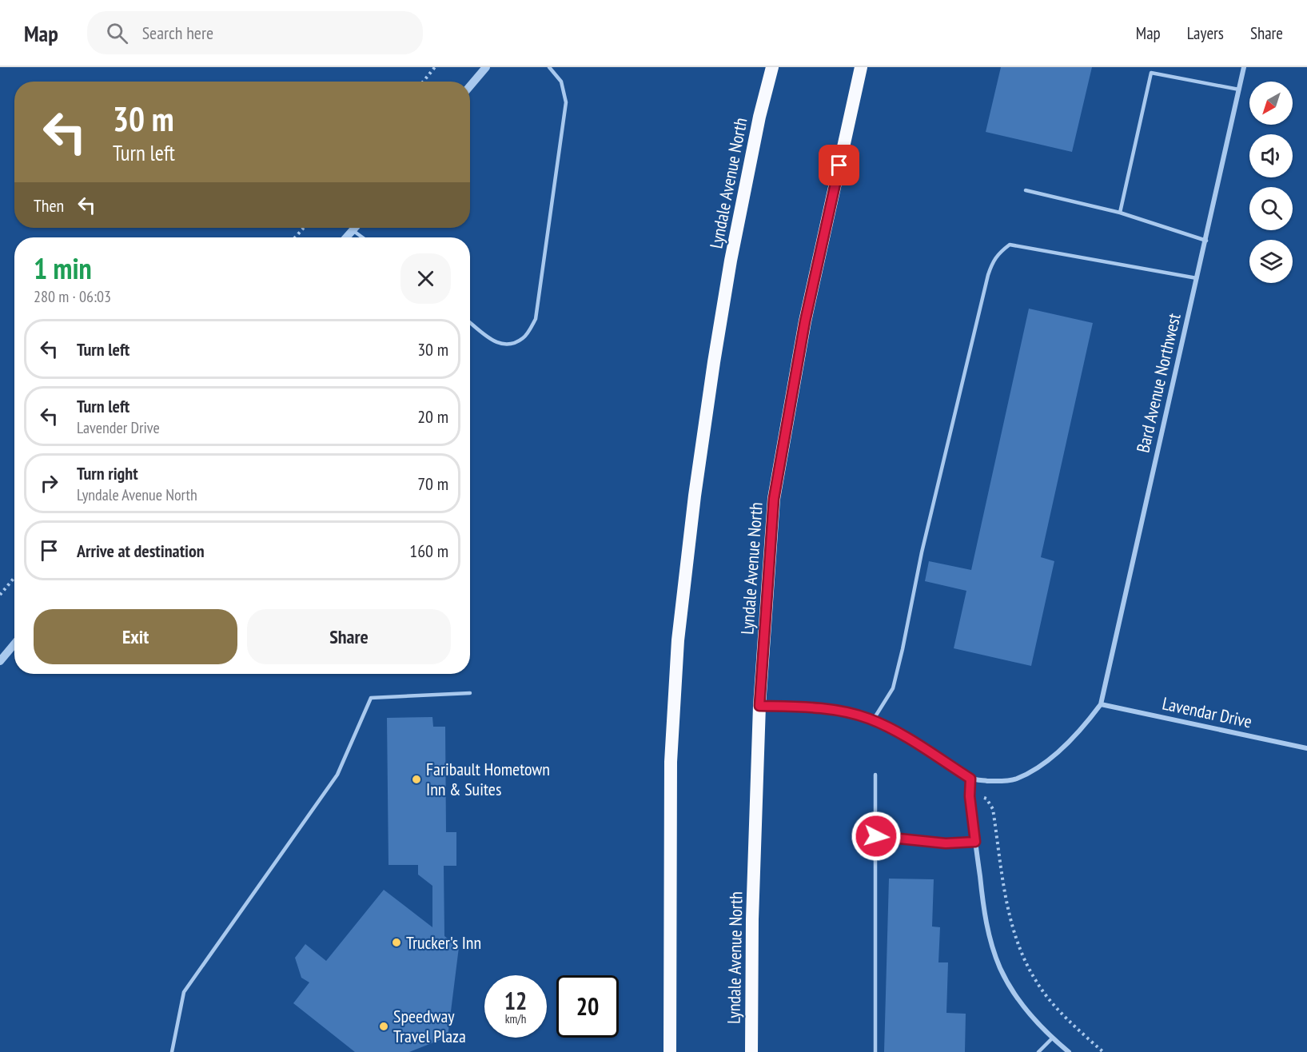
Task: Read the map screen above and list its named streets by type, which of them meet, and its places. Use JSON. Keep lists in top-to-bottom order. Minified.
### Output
{"streets":{"highway":["Lyndale Avenue North"],"street":["Bard Avenue Northwest","Lavendar Drive"]},"crossings":[["Bard Avenue Northwest","Lavendar Drive"]],"places":["Faribault Hometown Inn & Suites","Trucker's Inn","Speedway Travel Plaza"],"north":"bottom left","page":{"header":"Map","search":"Search here","nav":["Map","Layers","Share"],"turn":["30 m","Turn left"],"then":"Then","heading":["1 min","280 m · 06:03"],"list":[{"name":"Turn left","value":"30 m"},{"name":"Turn left","note":"Lavender Drive","value":"20 m"},{"name":"Turn right","note":"Lyndale Avenue North","value":"70 m"},{"name":"Arrive at destination","value":"160 m"}],"buttons":["Exit","Share"],"speed":"12 km/h","limit":"20"}}
